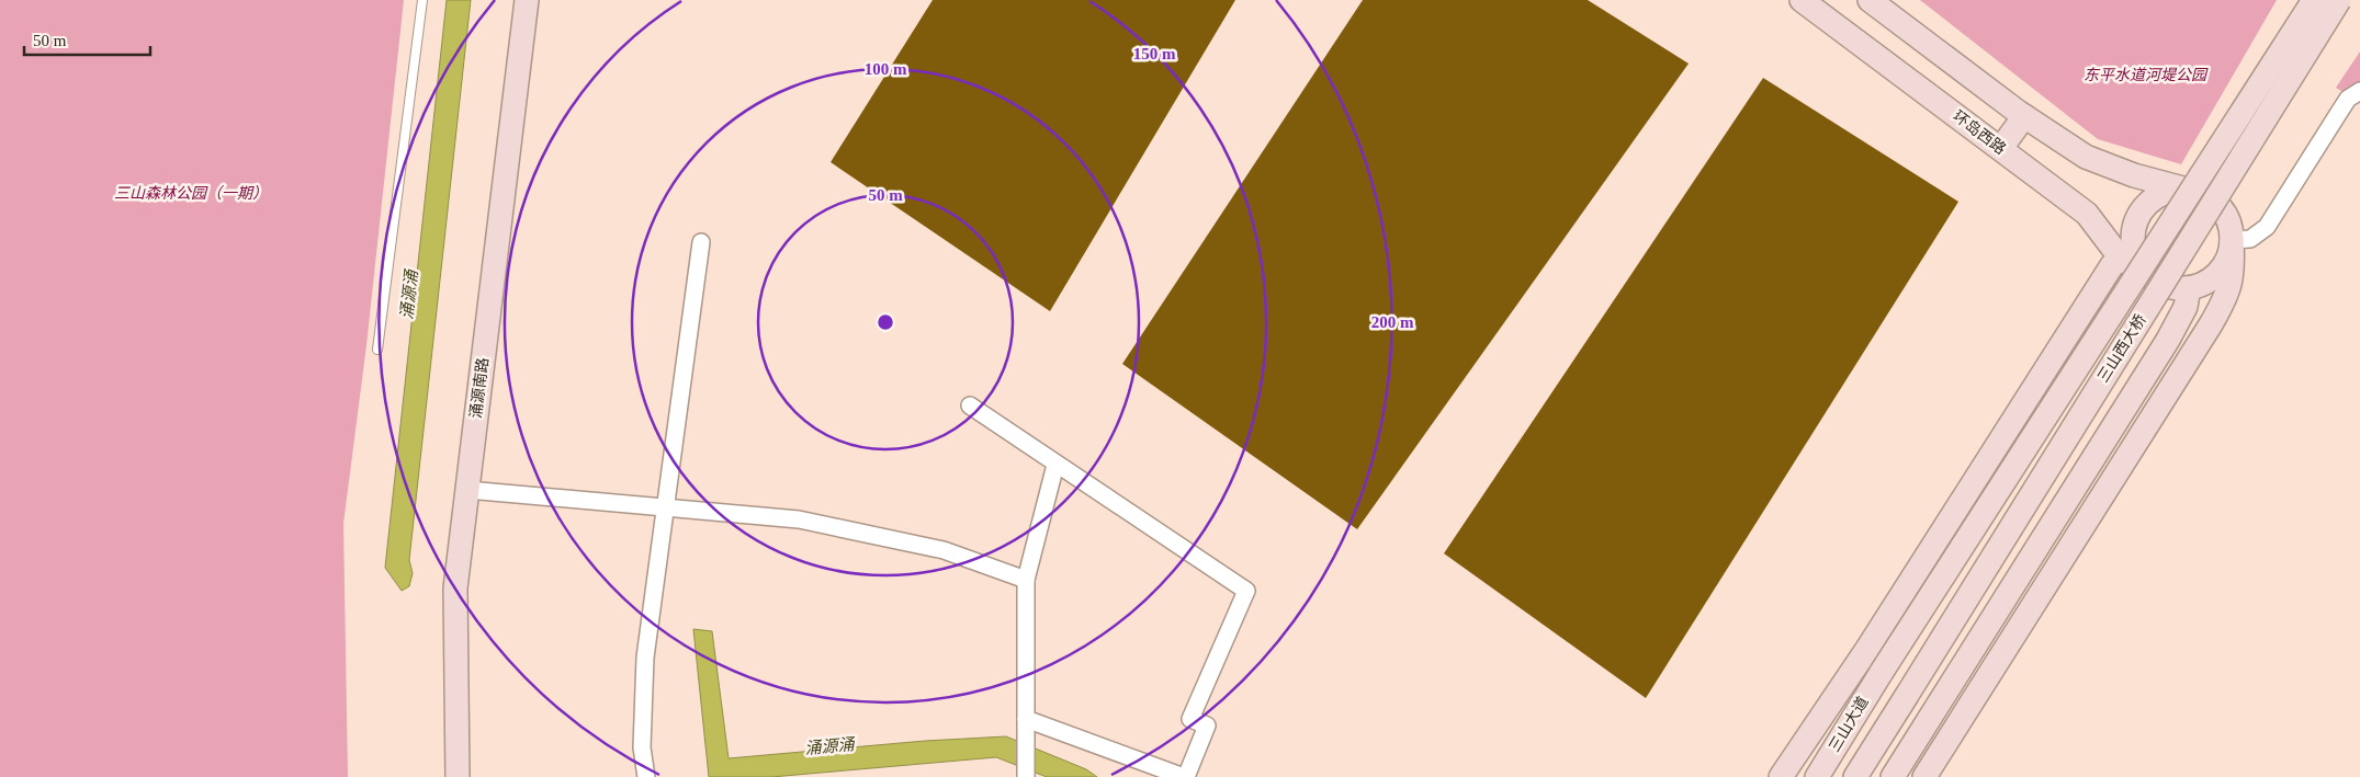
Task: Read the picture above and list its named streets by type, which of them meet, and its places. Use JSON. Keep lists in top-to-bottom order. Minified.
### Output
{"streets":{"main road":["环岛西路","三山西大桥","涌源南路","三山大道"]},"crossings":[["三山西大桥","三山大道"]],"water":["涌源涌"],"parks":["东平水道河堤公园","三山森林公园（一期）"],"scale_bar":"50 m","rings":["150 m","100 m","50 m","200 m"]}
